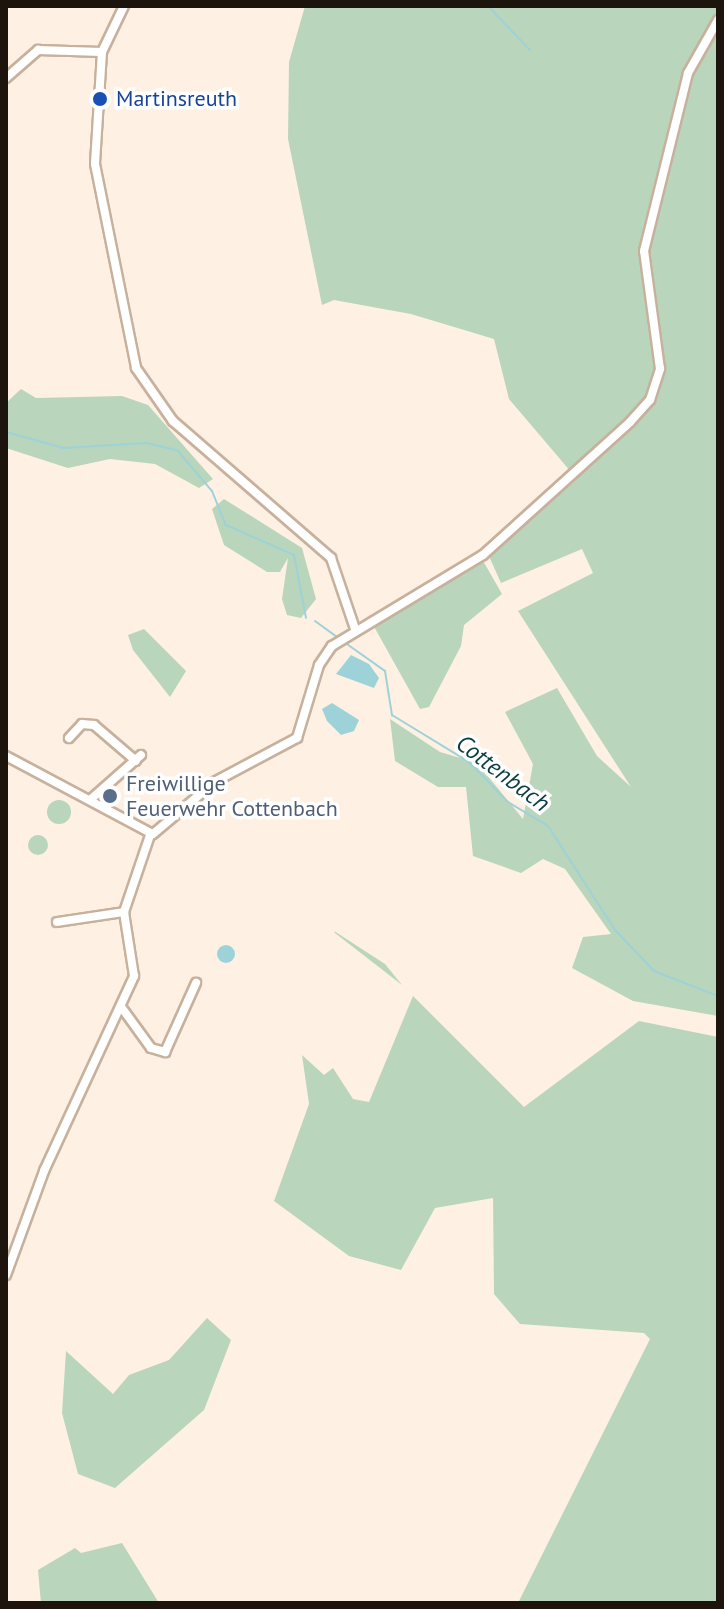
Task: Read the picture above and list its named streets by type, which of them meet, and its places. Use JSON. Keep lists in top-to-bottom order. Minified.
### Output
{"water":["Cottenbach"],"places":["Martinsreuth","Freiwillige Feuerwehr Cottenbach"]}
